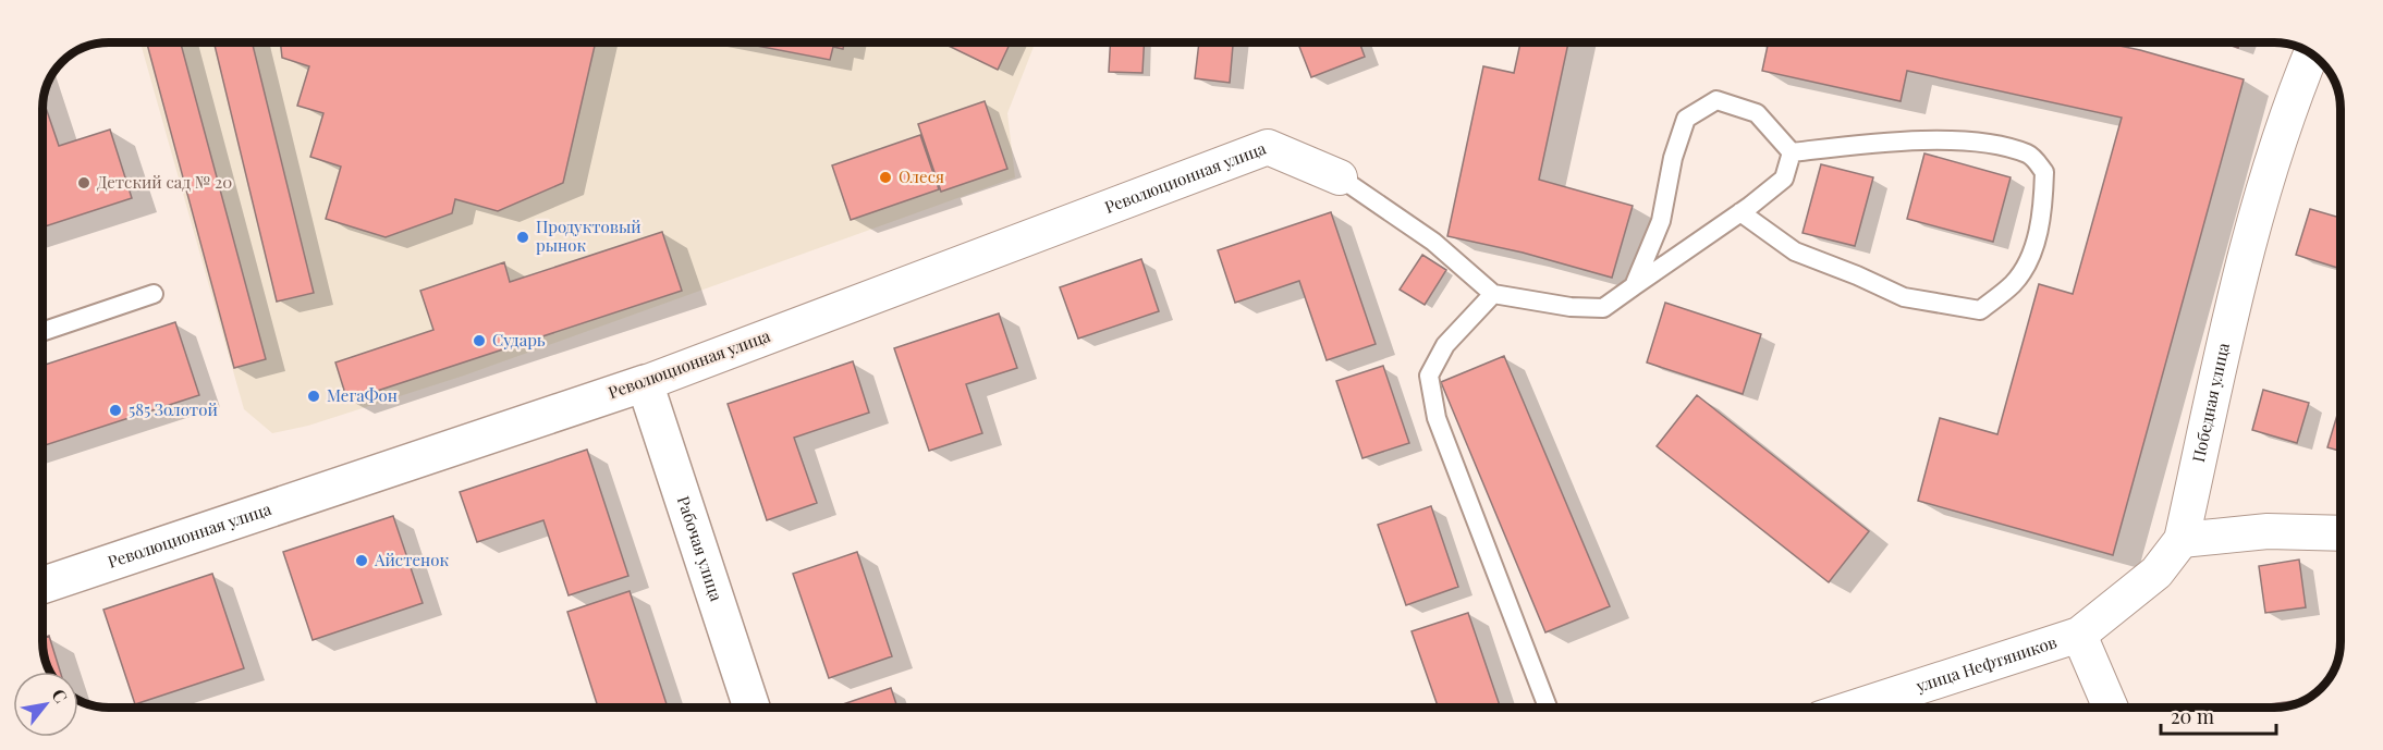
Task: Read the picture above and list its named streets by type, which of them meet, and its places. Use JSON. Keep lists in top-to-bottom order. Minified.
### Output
{"streets":{"main road":["Революционная улица","Рабочая улица"],"street":["Победная улица","улица Нефтяников"]},"crossings":[["Революционная улица","Рабочая улица"],["Победная улица","улица Нефтяников"]],"places":["Олеся","Детский сад № 20","Продуктовый рынок","Сударь","МегаФон","585 Золотой","Айстенок"],"scale_bar":"20 m","north":"top right"}
